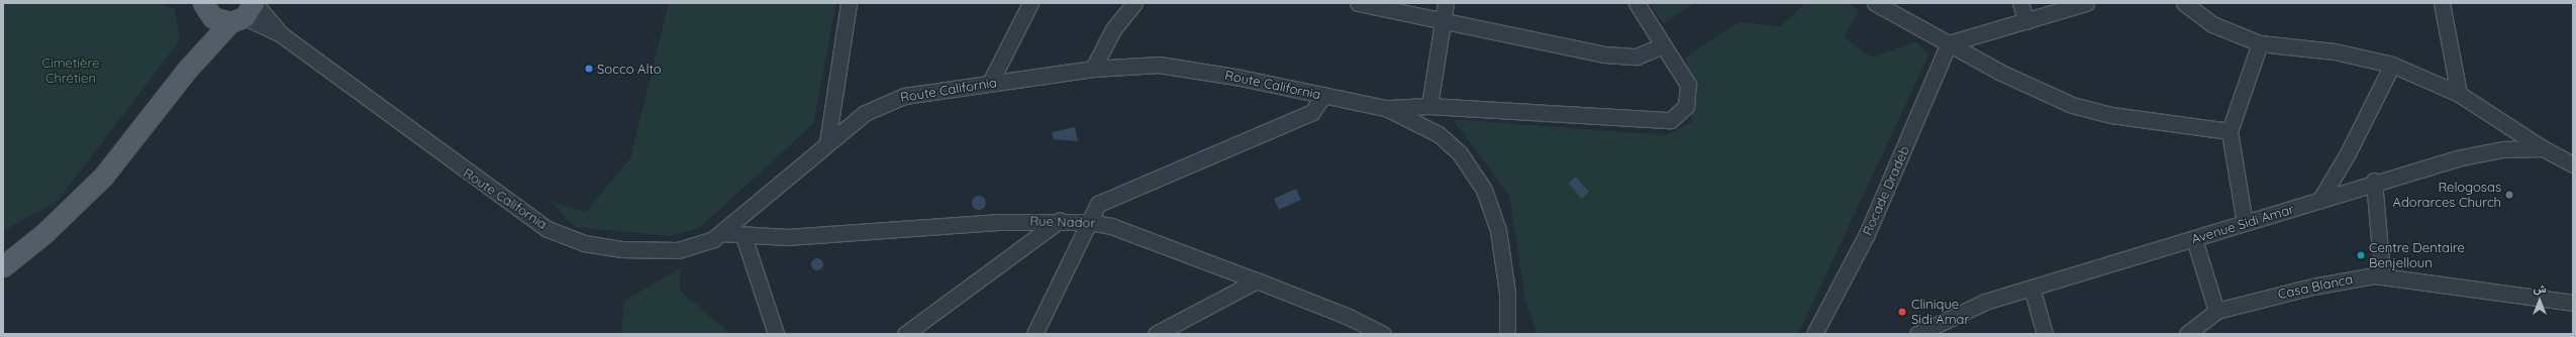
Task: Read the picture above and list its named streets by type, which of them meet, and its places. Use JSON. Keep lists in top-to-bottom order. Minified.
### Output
{"streets":{"street":["Route California","Rocade Dradeb","Rue Nador","Avenue Sidi Amar","Casa Blanca"]},"crossings":[["Route California","Rue Nador"]],"parks":["Cimetière Chrétien"],"places":["Socco Alto","Relogosas Adorarces Church","Centre Dentaire Benjelloun","Clinique Sidi Amar"],"north":"top"}
